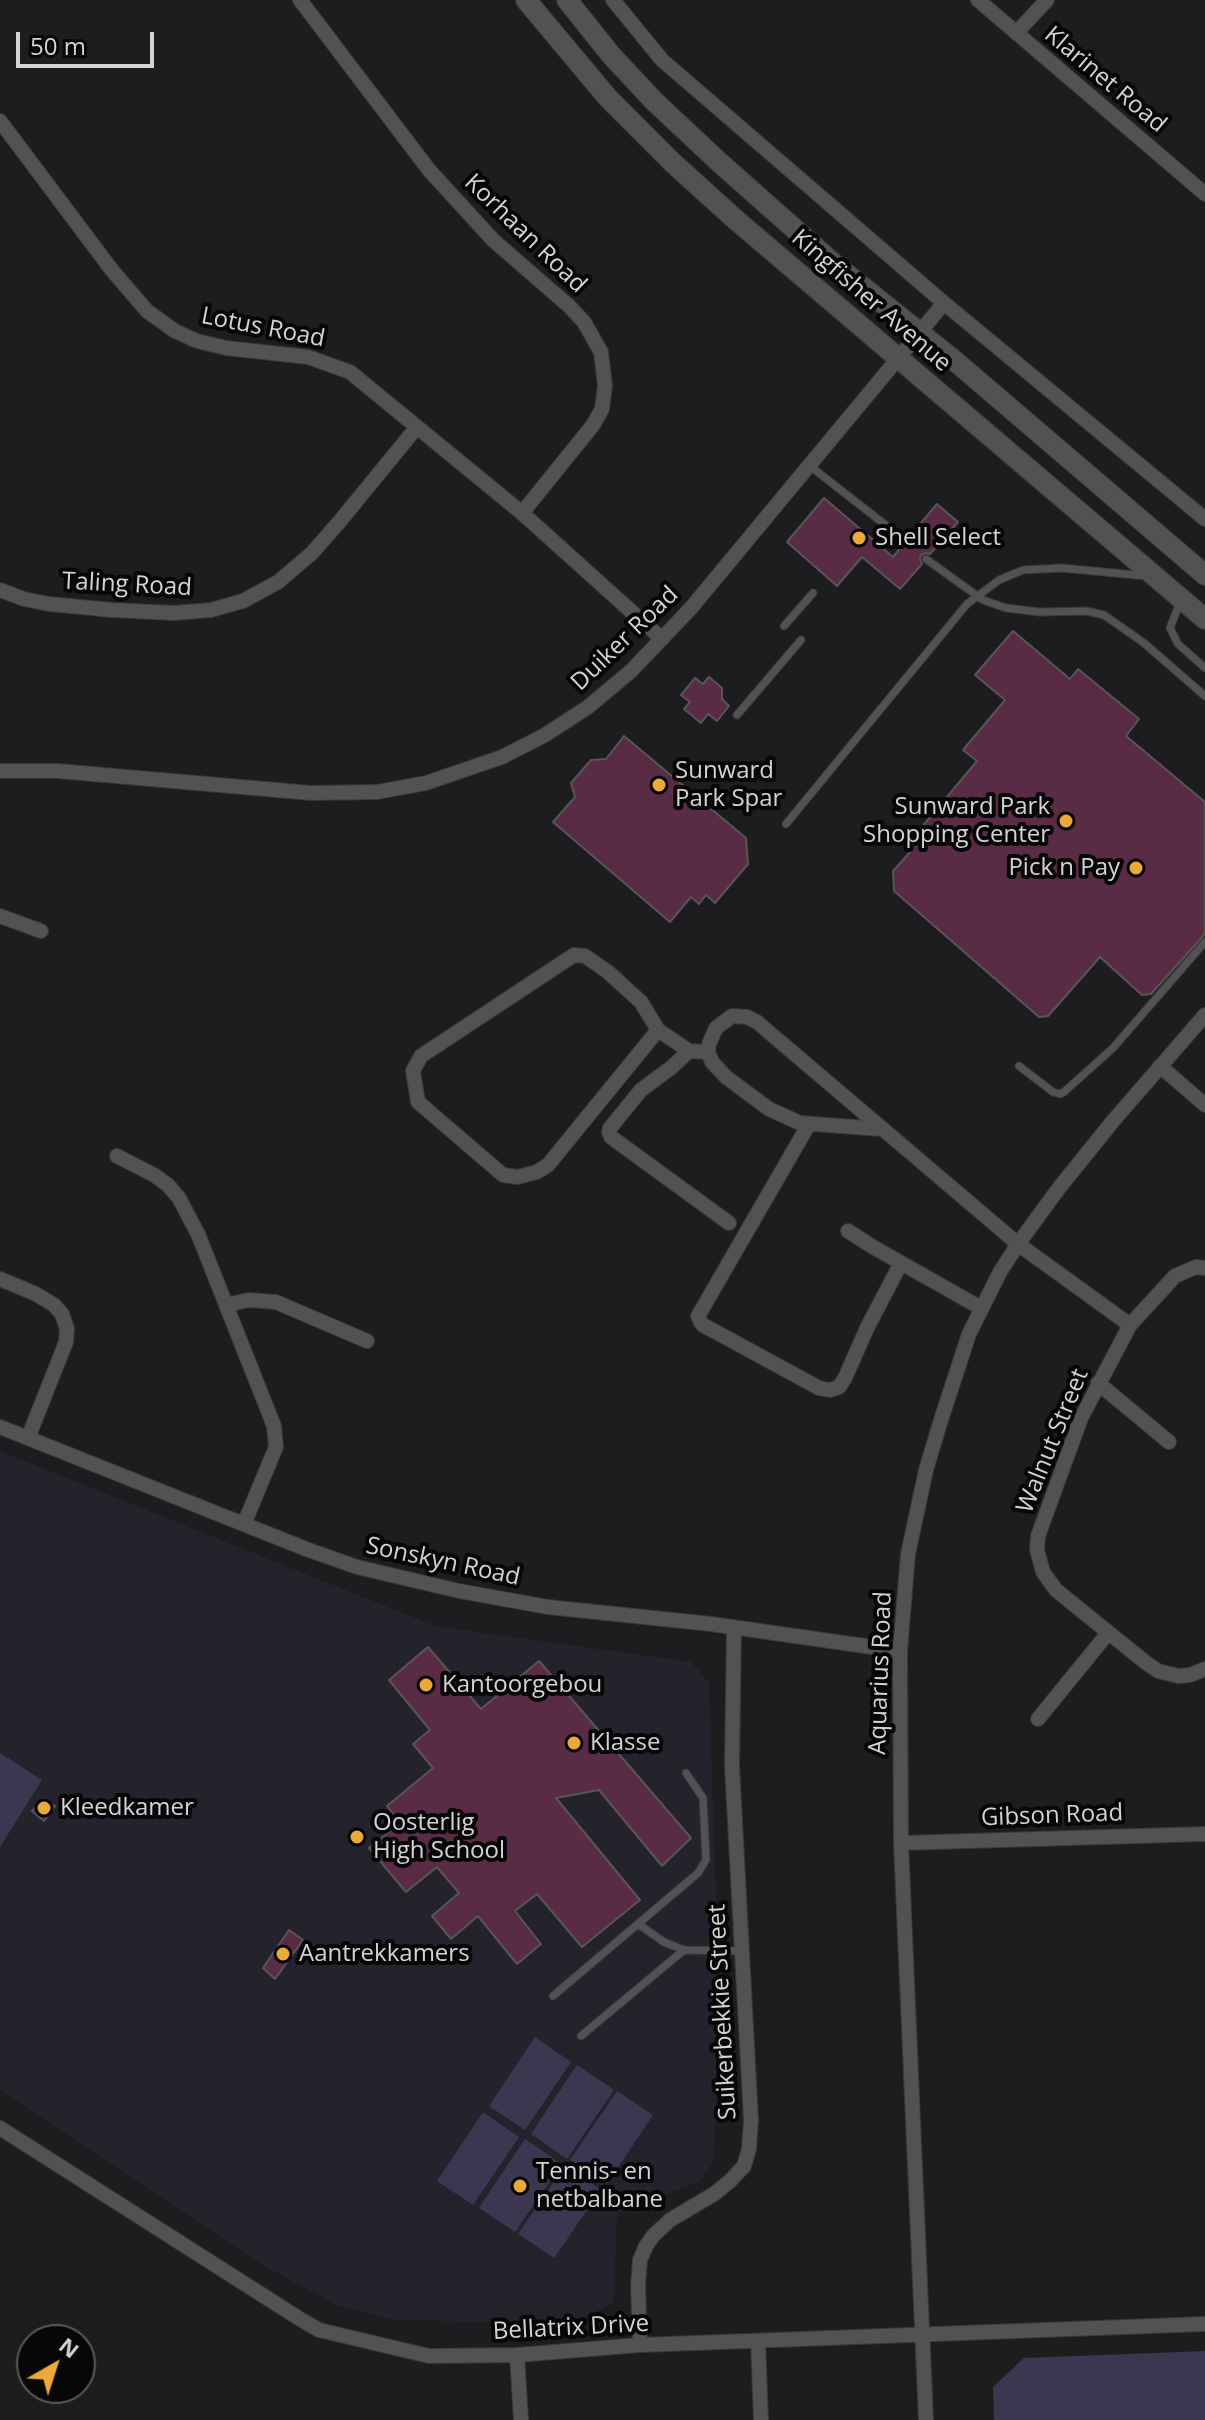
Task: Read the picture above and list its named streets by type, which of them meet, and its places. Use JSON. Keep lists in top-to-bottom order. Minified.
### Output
{"streets":{"street":["Klarinet Road","Korhaan Road","Kingfisher Avenue","Lotus Road","Taling Road","Duiker Road","Walnut Street","Sonskyn Road","Aquarius Road","Gibson Road","Suikerbekkie Street","Bellatrix Drive"]},"crossings":[["Korhaan Road","Lotus Road"],["Kingfisher Avenue","Duiker Road"],["Lotus Road","Taling Road"],["Lotus Road","Duiker Road"],["Sonskyn Road","Aquarius Road"],["Sonskyn Road","Suikerbekkie Street"],["Aquarius Road","Gibson Road"],["Aquarius Road","Bellatrix Drive"],["Suikerbekkie Street","Bellatrix Drive"]],"places":["Shell Select","Sunward Park Spar","Sunward Park Shopping Center","Pick n Pay","Kantoorgebou","Klasse","Kleedkamer","Oosterlig High School","Aantrekkamers","Tennis- en netbalbane"],"scale_bar":"50 m","north":"top right"}
